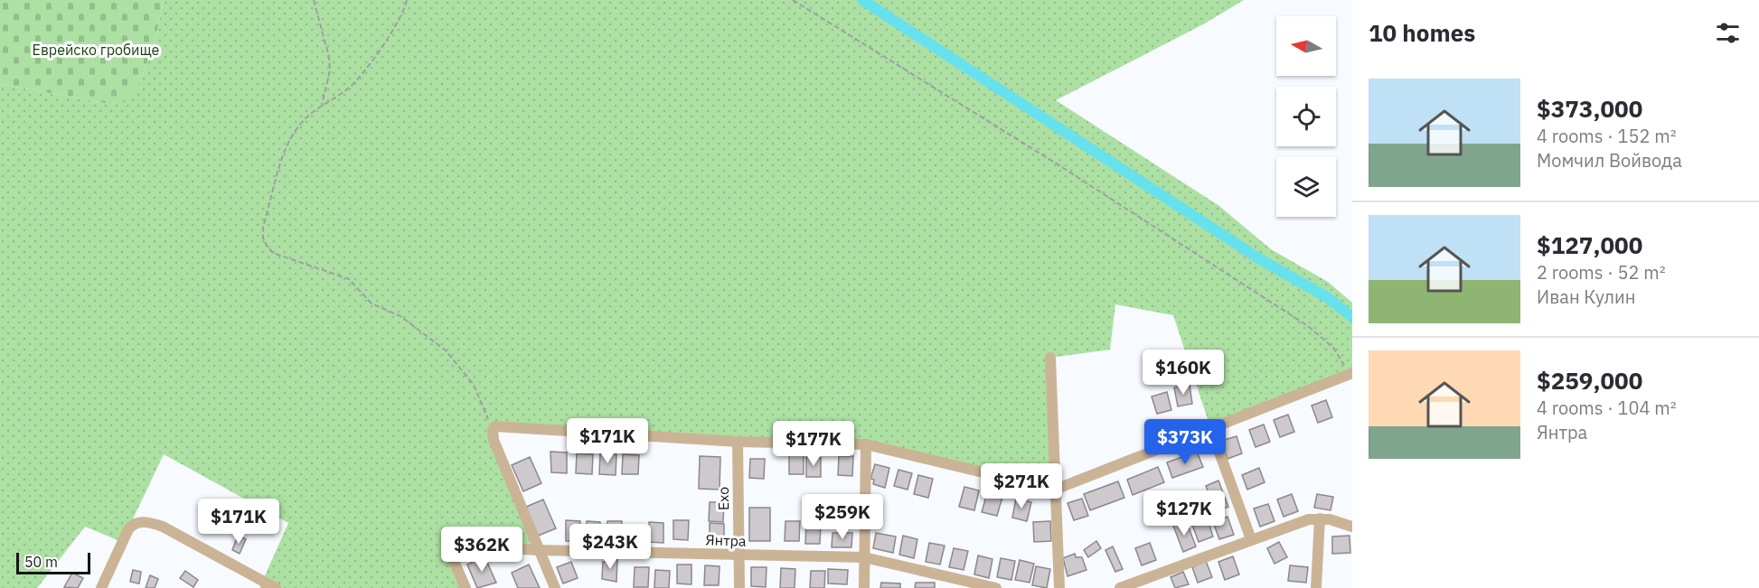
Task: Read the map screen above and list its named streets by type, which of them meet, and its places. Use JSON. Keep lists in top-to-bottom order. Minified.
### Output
{"streets":{"street":["Ехо","Янтра"]},"crossings":[["Ехо","Янтра"]],"parks":["Еврейско гробище"],"scale_bar":"50 m","north":"left","page":{"heading":"10 homes","list":[{"name":"$373,000","note":"4 rooms · 152 m² · Момчил Войвода"},{"name":"$127,000","note":"2 rooms · 52 m² · Иван Кулин"},{"name":"$259,000","note":"4 rooms · 104 m² · Янтра"}],"price":["$160K","$171K","$373K","$177K","$271K","$127K","$259K","$171K","$243K","$362K"],"scale":"50 m"}}
